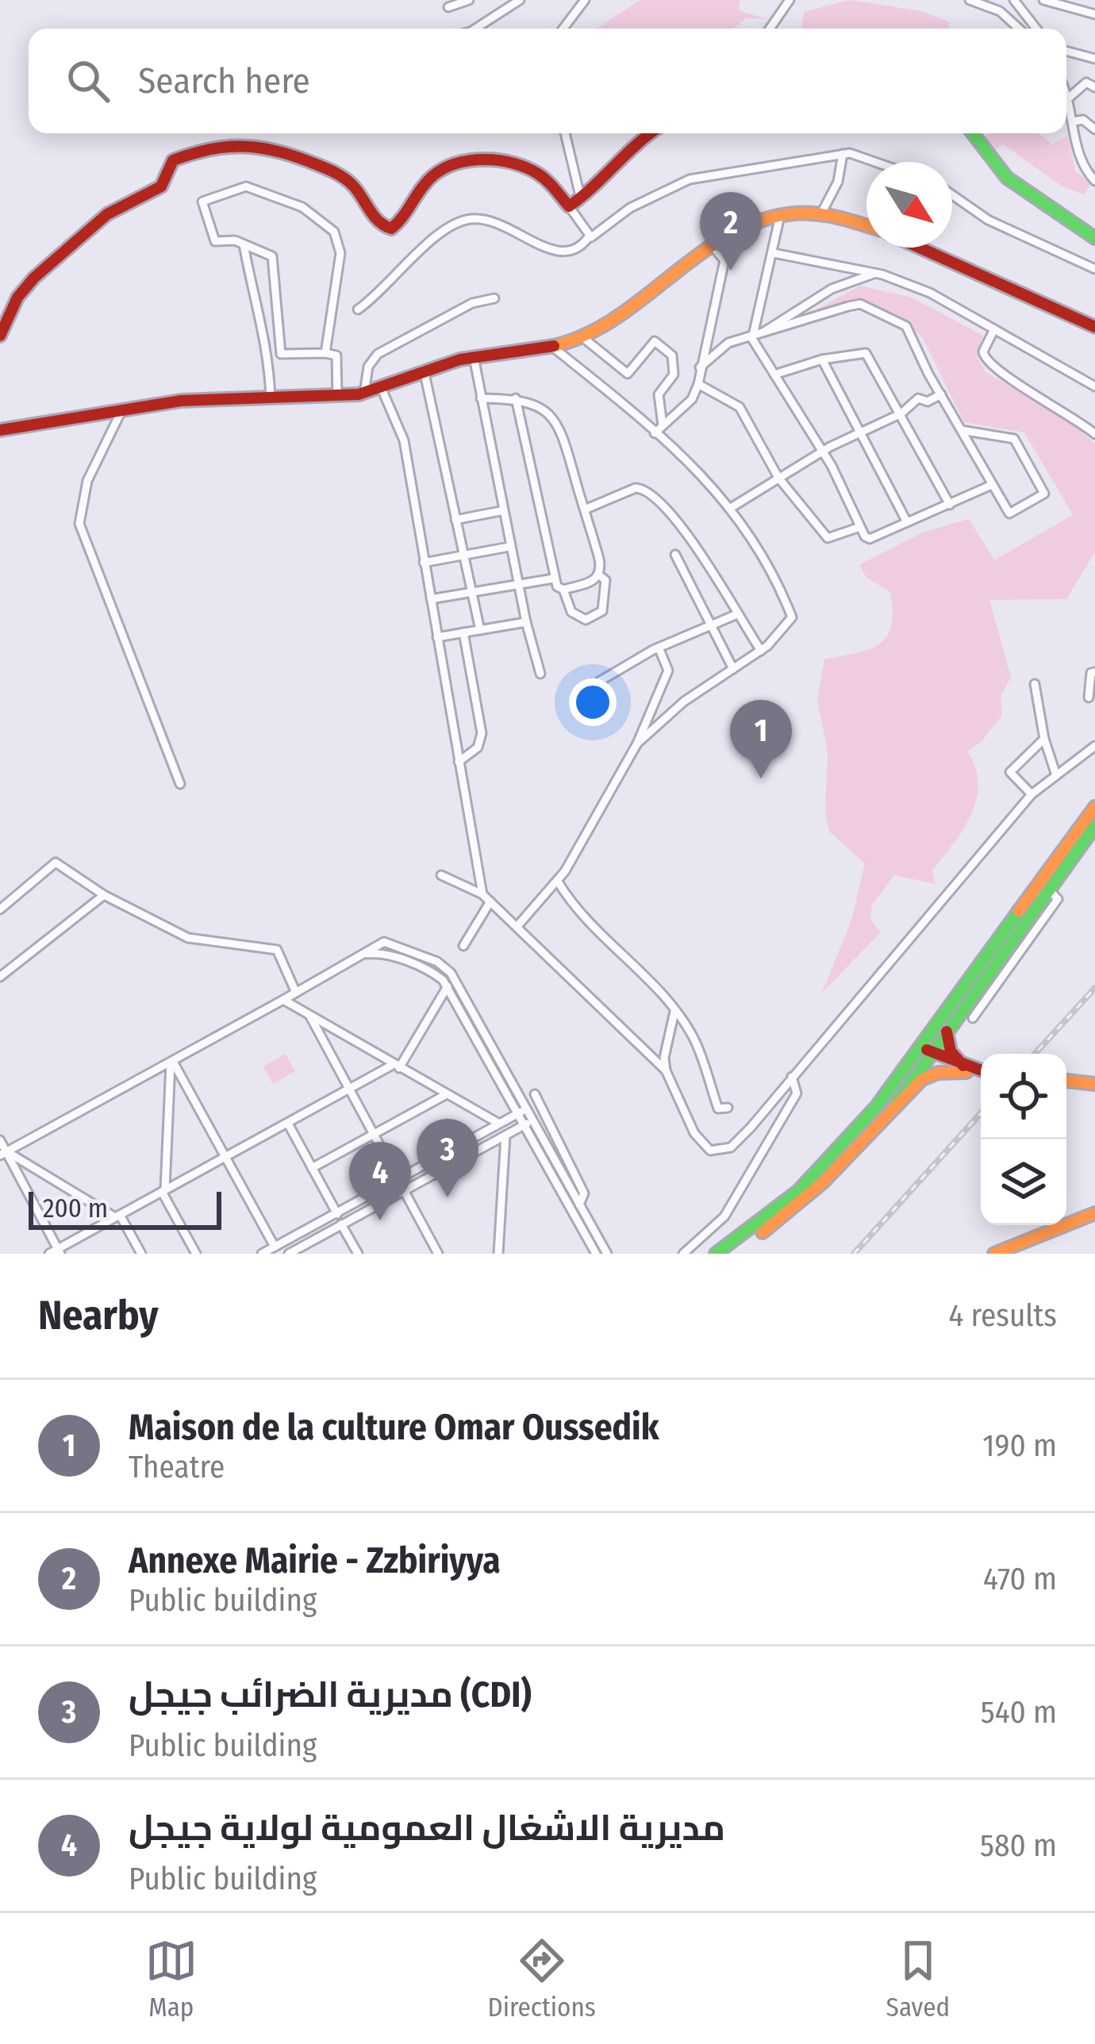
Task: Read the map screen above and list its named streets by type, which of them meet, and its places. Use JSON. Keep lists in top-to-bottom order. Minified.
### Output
{"scale_bar":"200 m","north":"bottom right","page":{"search":"Search here","pins":["2","1","3","4"],"scale":"200 m","heading":["Nearby","4 results"],"list":[{"mark":"1","name":"Maison de la culture Omar Oussedik","note":"Theatre","value":"190 m"},{"mark":"2","name":"Annexe Mairie - Zzbiriyya","note":"Public building","value":"470 m"},{"mark":"3","name":"مديرية الضرائب جيجل (CDI)","note":"Public building","value":"540 m"},{"mark":"4","name":"مديرية الاشغال العمومية لولاية جيجل","note":"Public building","value":"580 m"}],"nav":["Map","Directions","Saved"]}}
